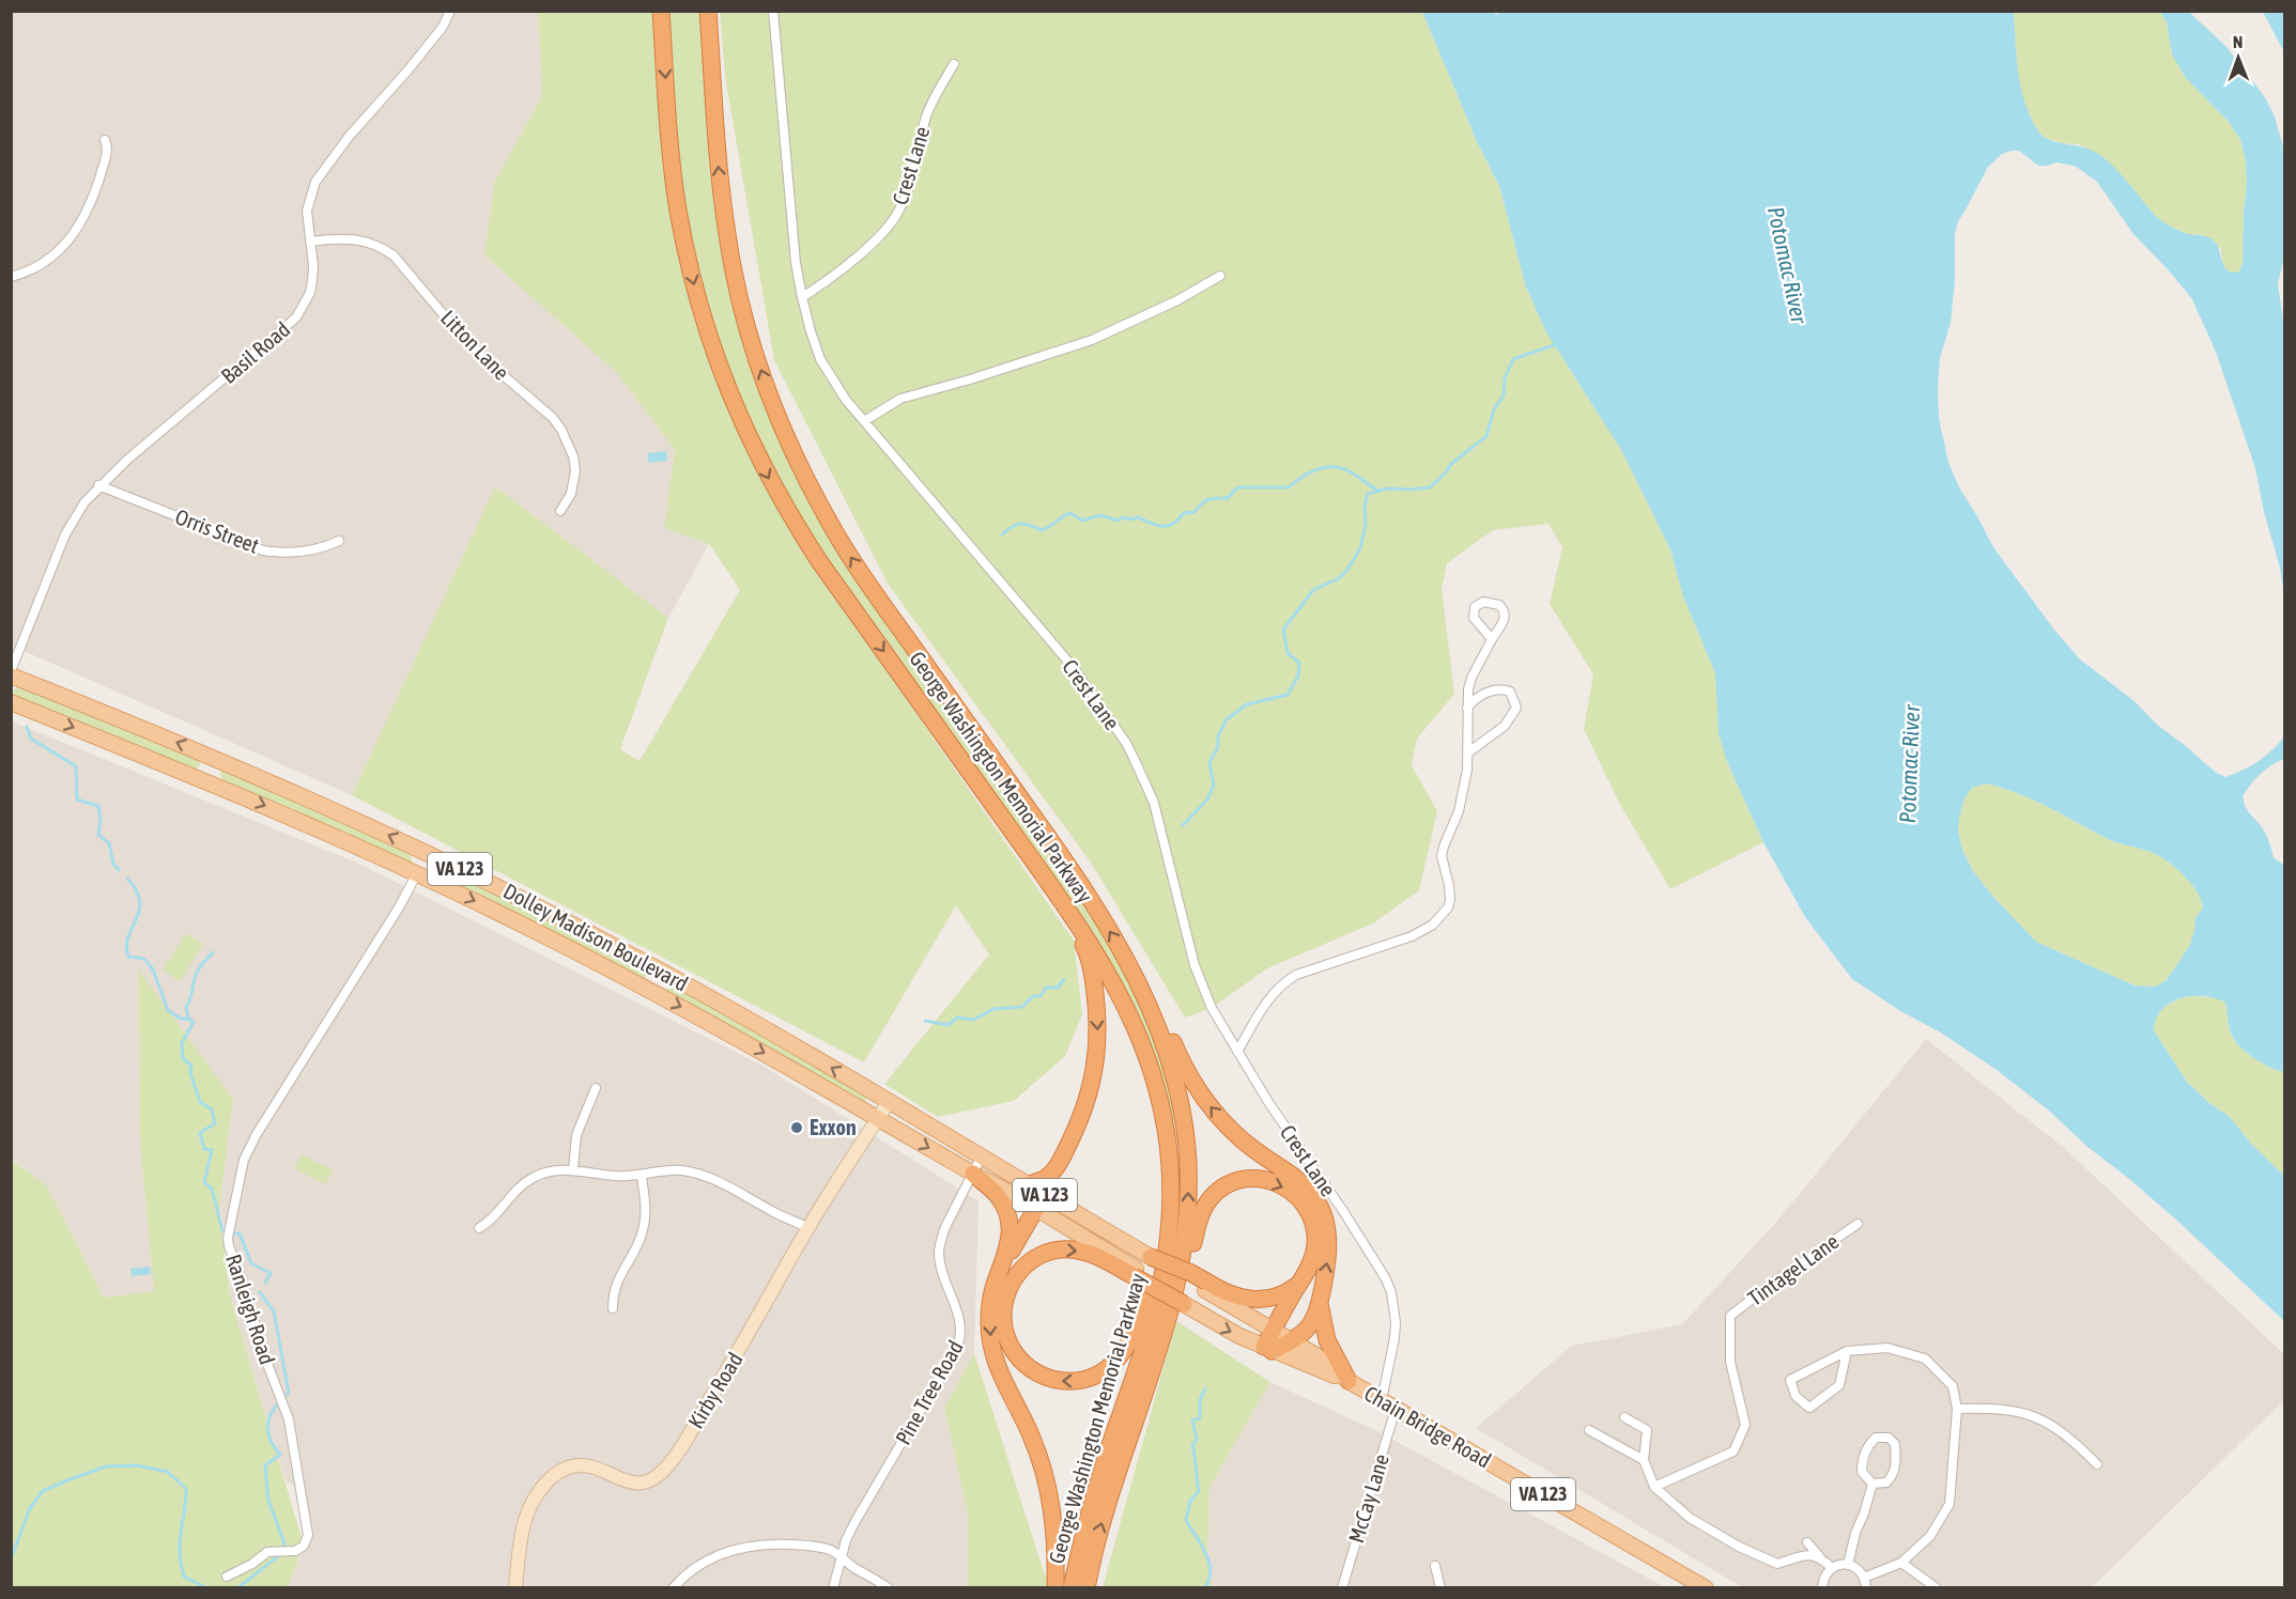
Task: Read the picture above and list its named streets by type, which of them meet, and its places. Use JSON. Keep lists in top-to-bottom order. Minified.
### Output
{"streets":{"highway":["George Washington Memorial Parkway"],"main road":["VA 123","Dolley Madison Boulevard","Kirby Road","Chain Bridge Road"],"street":["Crest Lane","Litton Lane","Basil Road","Orris Street","Tintagel Lane","Ranleigh Road","Pine Tree Road","McCay Lane"]},"crossings":[["Crest Lane","Chain Bridge Road"],["Litton Lane","Basil Road"],["Basil Road","Orris Street"],["Basil Road","Dolley Madison Boulevard"],["Dolley Madison Boulevard","Ranleigh Road"],["Dolley Madison Boulevard","Kirby Road"],["Dolley Madison Boulevard","Pine Tree Road"],["Chain Bridge Road","McCay Lane"]],"water":["Potomac River"],"places":["Exxon"],"north":"top"}
